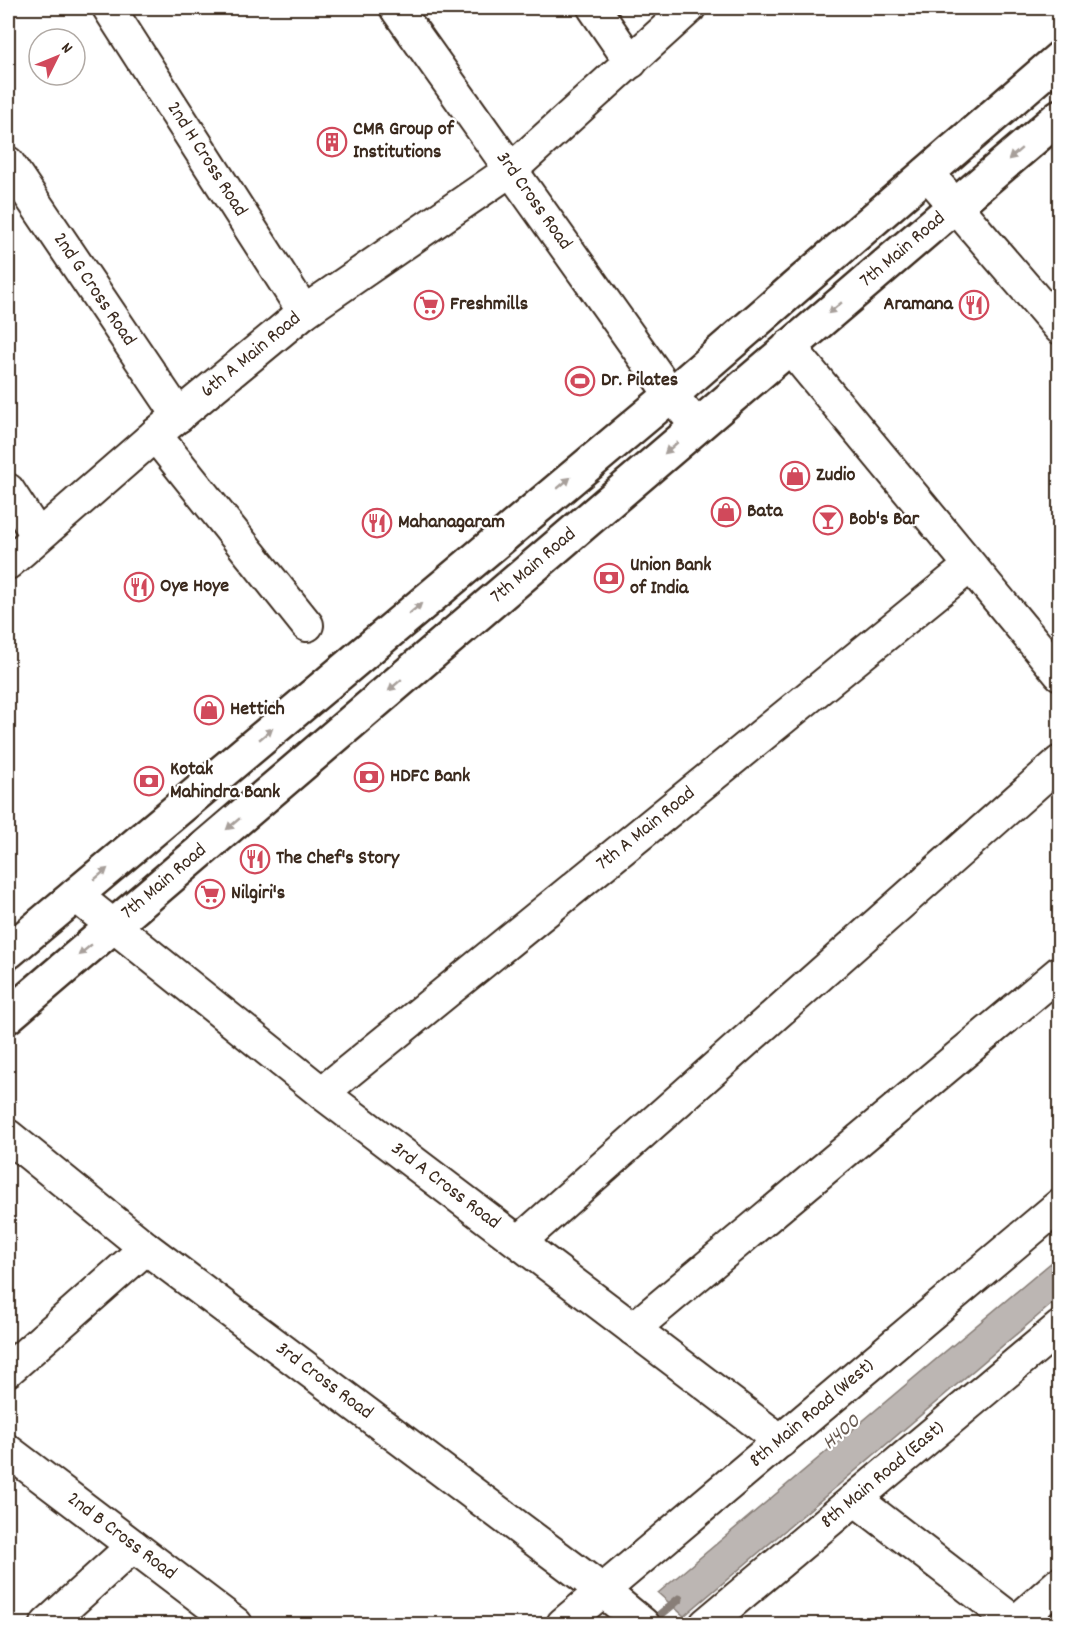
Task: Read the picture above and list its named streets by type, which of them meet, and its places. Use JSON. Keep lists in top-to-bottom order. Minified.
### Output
{"streets":{"main road":["7th Main Road"],"street":["2nd H Cross Road","3rd Cross Road","2nd G Cross Road","6th A Main Road","7th A Main Road","3rd A Cross Road","8th Main Road (West)","8th Main Road (East)","2nd B Cross Road"]},"crossings":[["2nd H Cross Road","6th A Main Road"],["3rd Cross Road","7th Main Road"],["3rd Cross Road","6th A Main Road"],["3rd Cross Road","8th Main Road (West)"],["7th Main Road","3rd A Cross Road"],["2nd G Cross Road","6th A Main Road"],["7th A Main Road","3rd A Cross Road"],["3rd A Cross Road","8th Main Road (West)"]],"water":["H400"],"places":{"building":["CMR Group of Institutions"],"supermarket":["Freshmills","Nilgiri's"],"restaurant":["Aramana","Mahanagaram","Oye Hoye","The Chef's Story"],"sports":["Dr. Pilates"],"shop":["Zudio","Bata","Hettich"],"bar":["Bob's Bar"],"bank":["Union Bank of India","HDFC Bank","Kotak Mahindra Bank"]},"north":"top right"}
